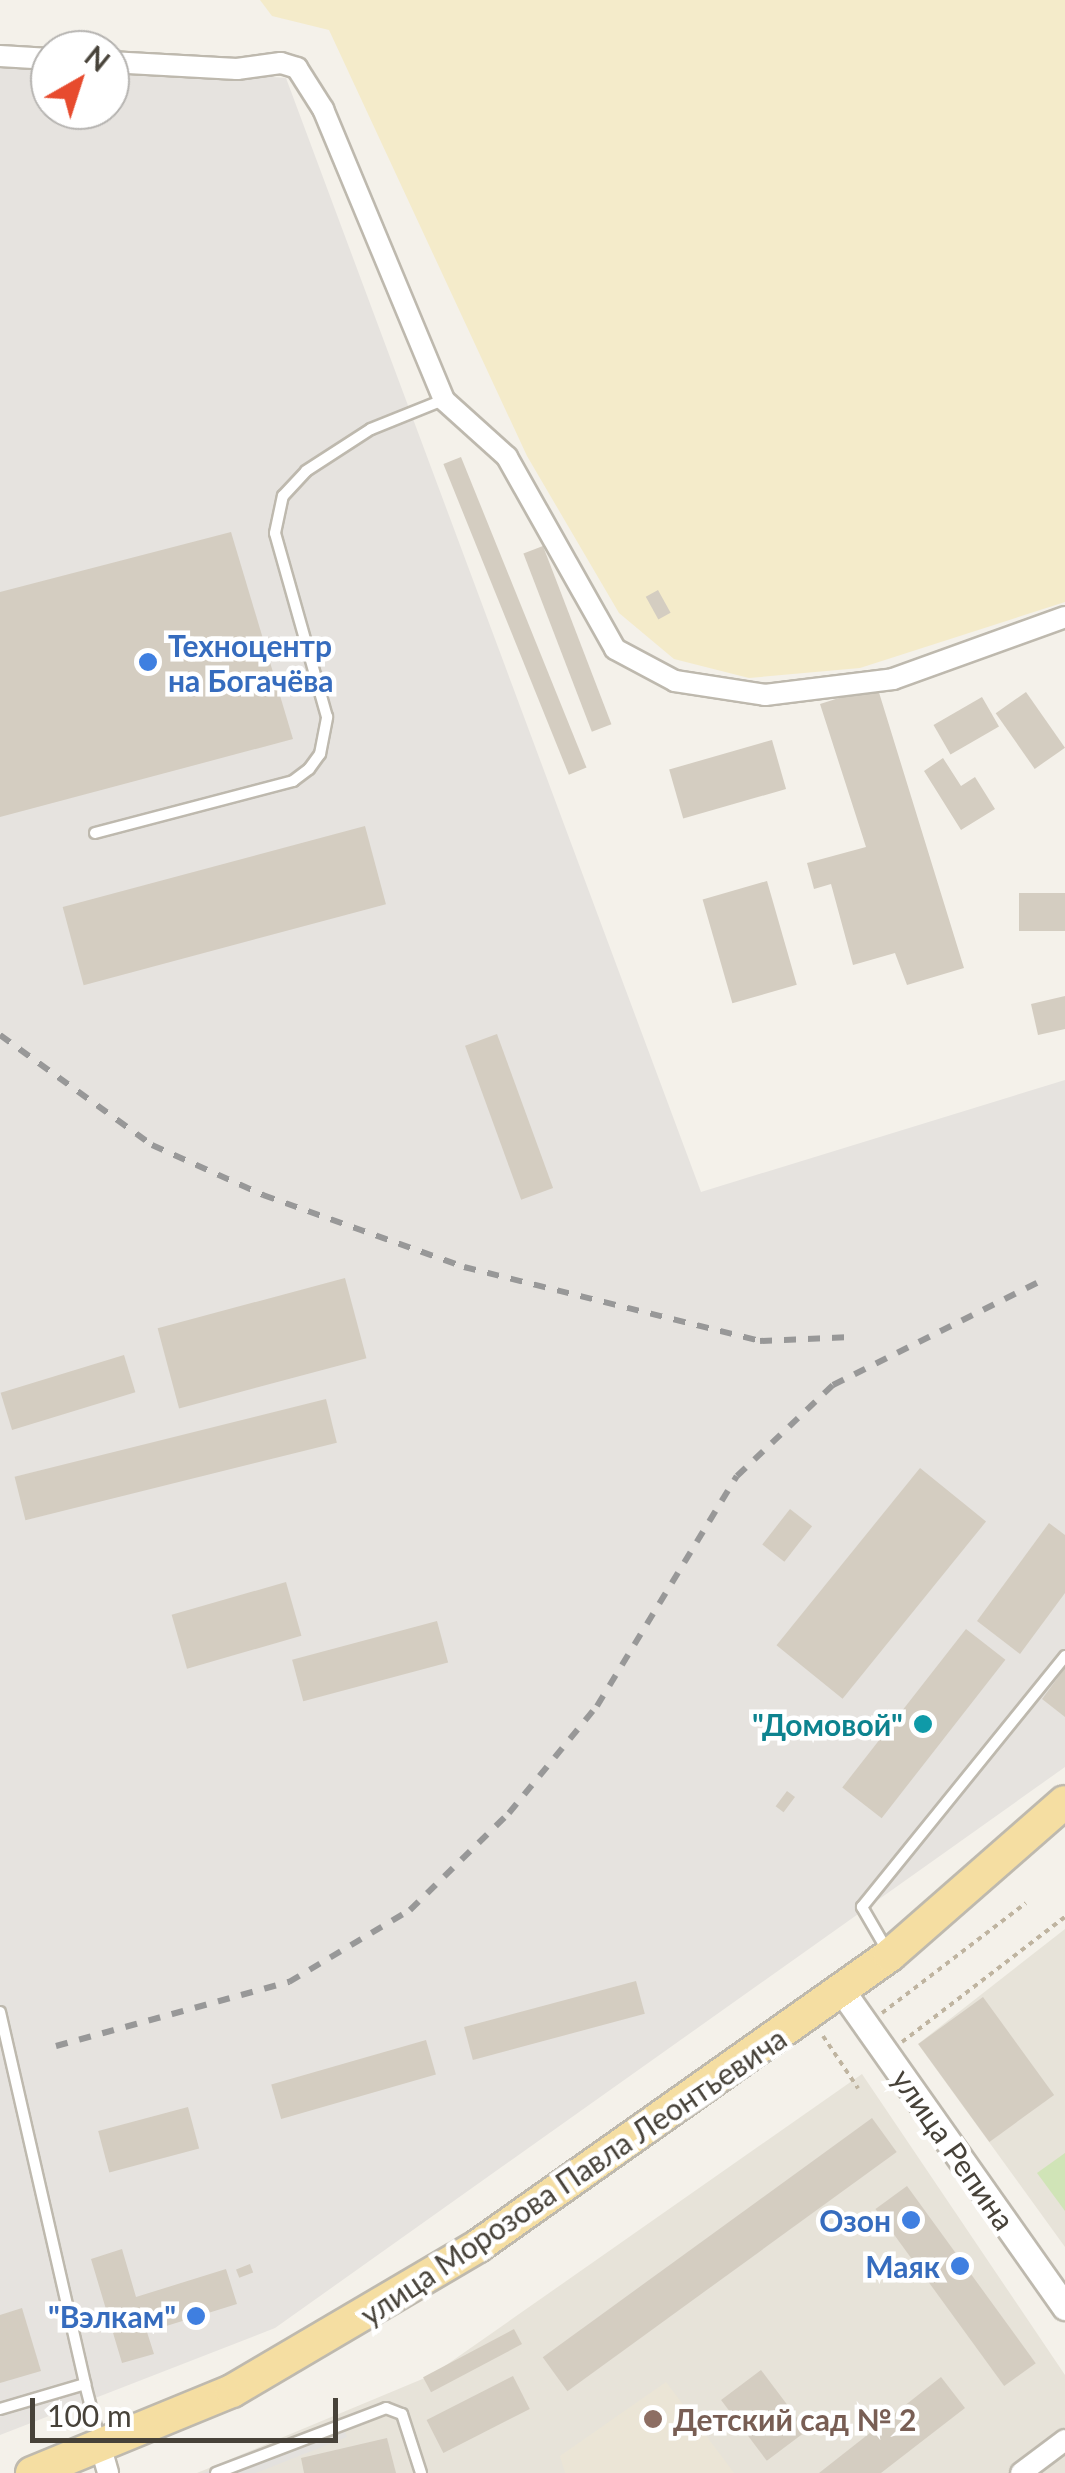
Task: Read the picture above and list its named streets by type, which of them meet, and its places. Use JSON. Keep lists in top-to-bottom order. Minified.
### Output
{"streets":{"main road":["улица Морозова Павла Леонтьевича"],"street":["улица Репина"]},"crossings":[["улица Репина","улица Морозова Павла Леонтьевича"]],"places":["Техноцентр на Богачёва","\"Домовой\"","Озон","Маяк","\"Вэлкам\"","Детский сад № 2"],"scale_bar":"100 m","north":"top right"}
